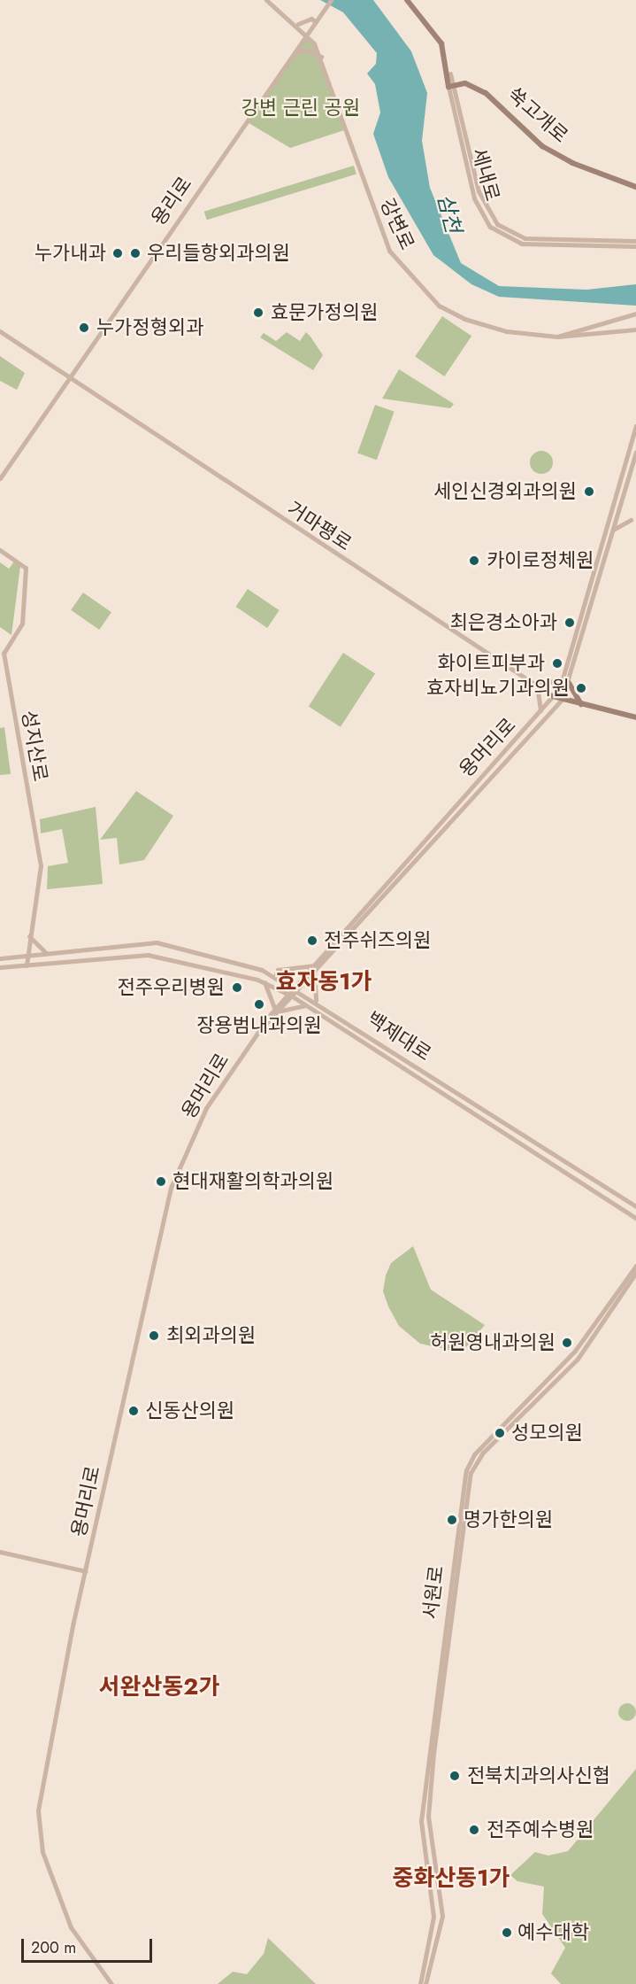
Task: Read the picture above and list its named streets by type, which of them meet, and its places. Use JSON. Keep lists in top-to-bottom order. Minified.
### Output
{"streets":{"main road":["쑥고개로","세내로","거마평로"],"street":["용리로","강변로","성지산로","용머리로","백제대로","서원로"]},"crossings":[["쑥고개로","세내로"],["용리로","강변로"],["용리로","거마평로"],["거마평로","용머리로"],["성지산로","백제대로"],["용머리로","백제대로"]],"districts":["효자동1가","서완산동2가","중화산동1가"],"water":["삼천"],"parks":["강변 근린 공원"],"places":["누가내과","우리들항외과의원","효문가정의원","누가정형외과","세인신경외과의원","카이로정체원","최은경소아과","화이트피부과","효자비뇨기과의원","전주쉬즈의원","전주우리병원","장용범내과의원","현대재활의학과의원","최외과의원","허원영내과의원","신동산의원","성모의원","명가한의원","전북치과의사신협","전주예수병원","예수대학"],"scale_bar":"200 m"}
